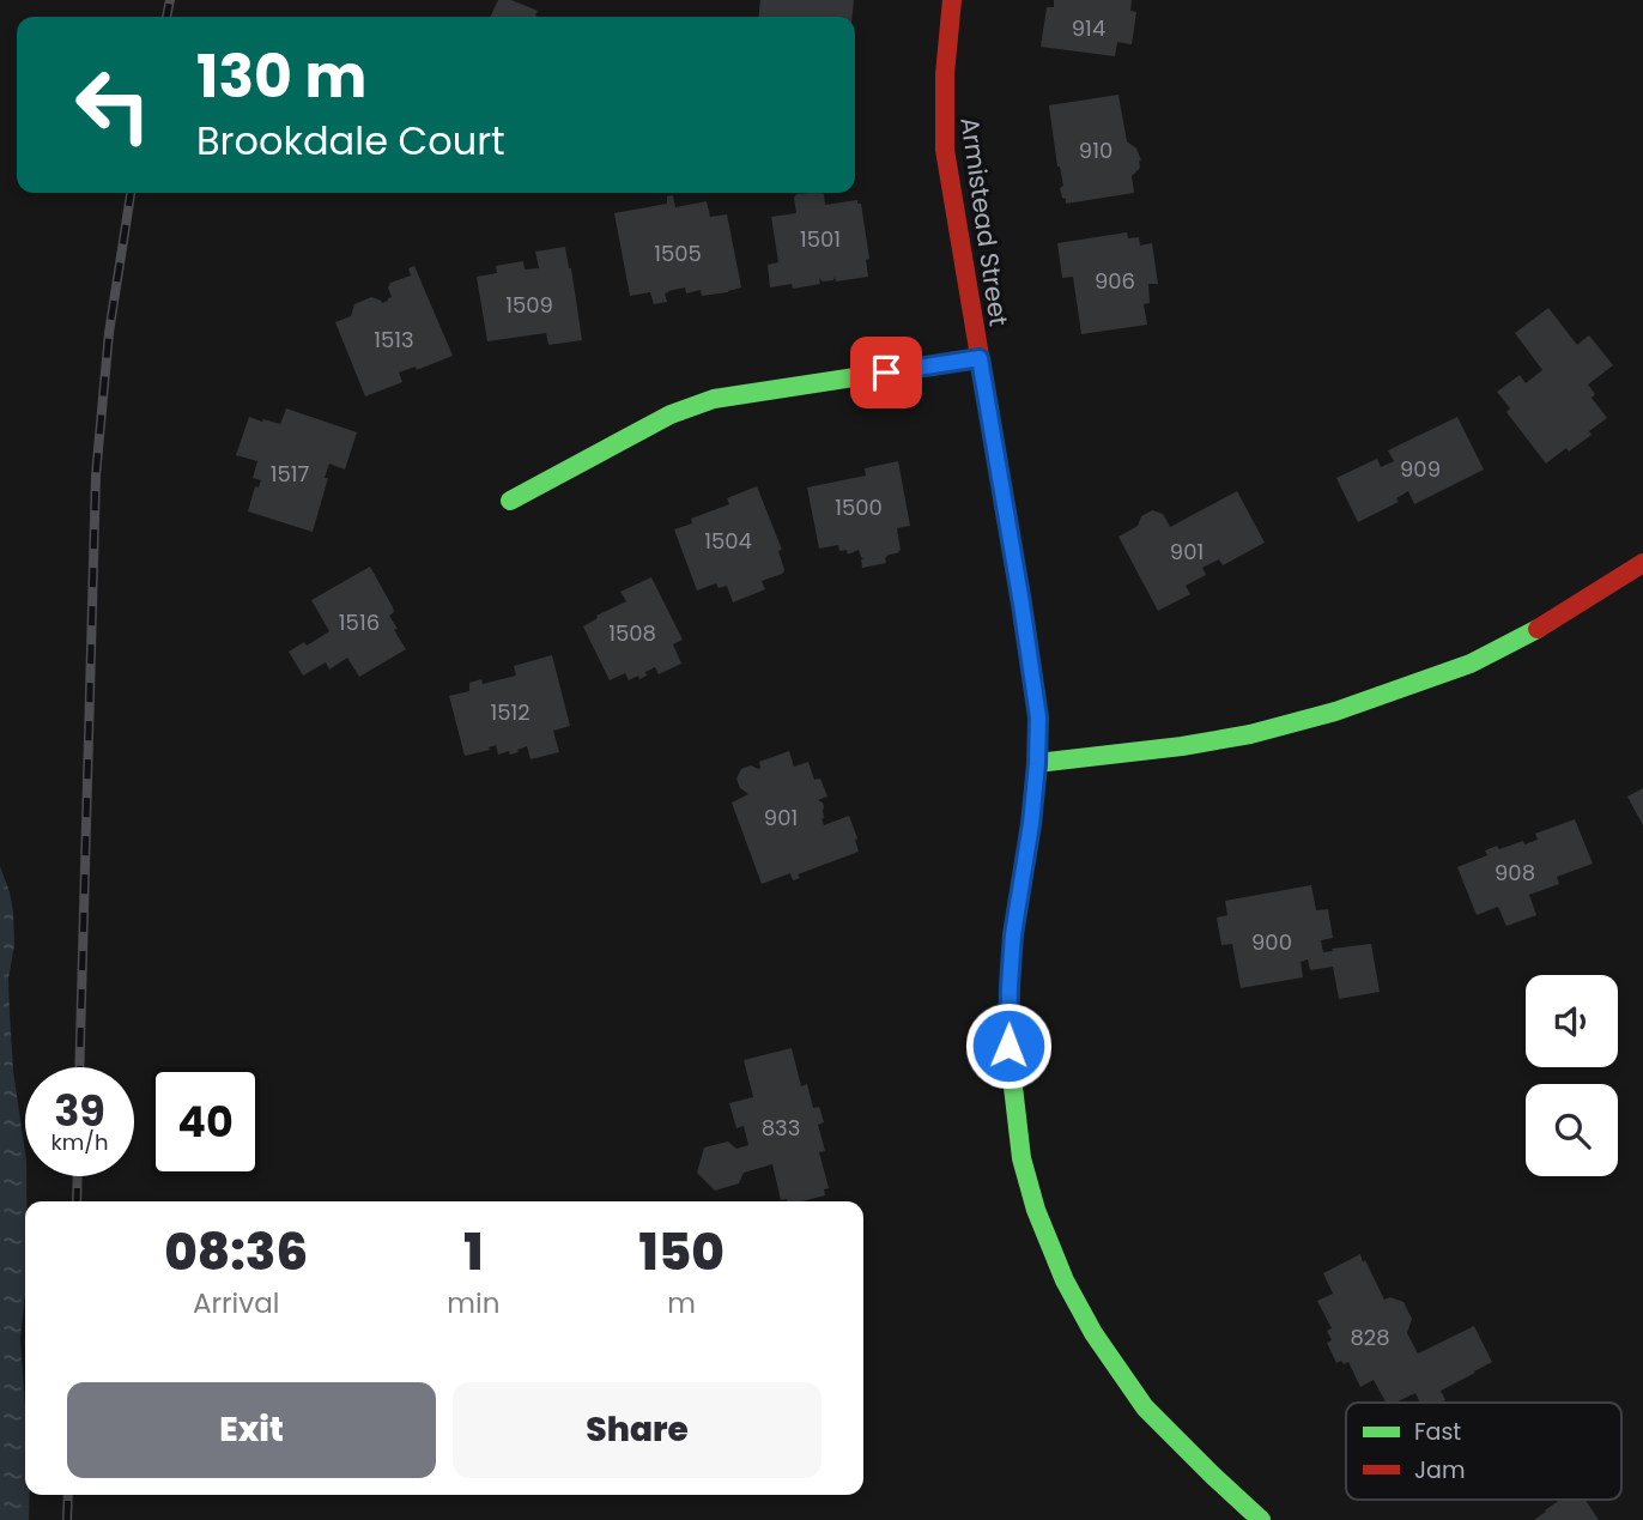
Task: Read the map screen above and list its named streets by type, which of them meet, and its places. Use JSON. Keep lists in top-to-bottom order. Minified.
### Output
{"streets":{"street":["Armistead Street"]},"house_numbers":["914","910","1501","1505","906","1509","1513","909","1517","1500","1504","901","1516","1508","1512","901","908","900","833","828"],"legend":["Fast","Jam"],"page":{"turn":["130 m","Brookdale Court"],"speed":"39 km/h","limit":"40","eta":["08:36","Arrival","1","min","150","m"],"buttons":["Exit","Share"]}}
